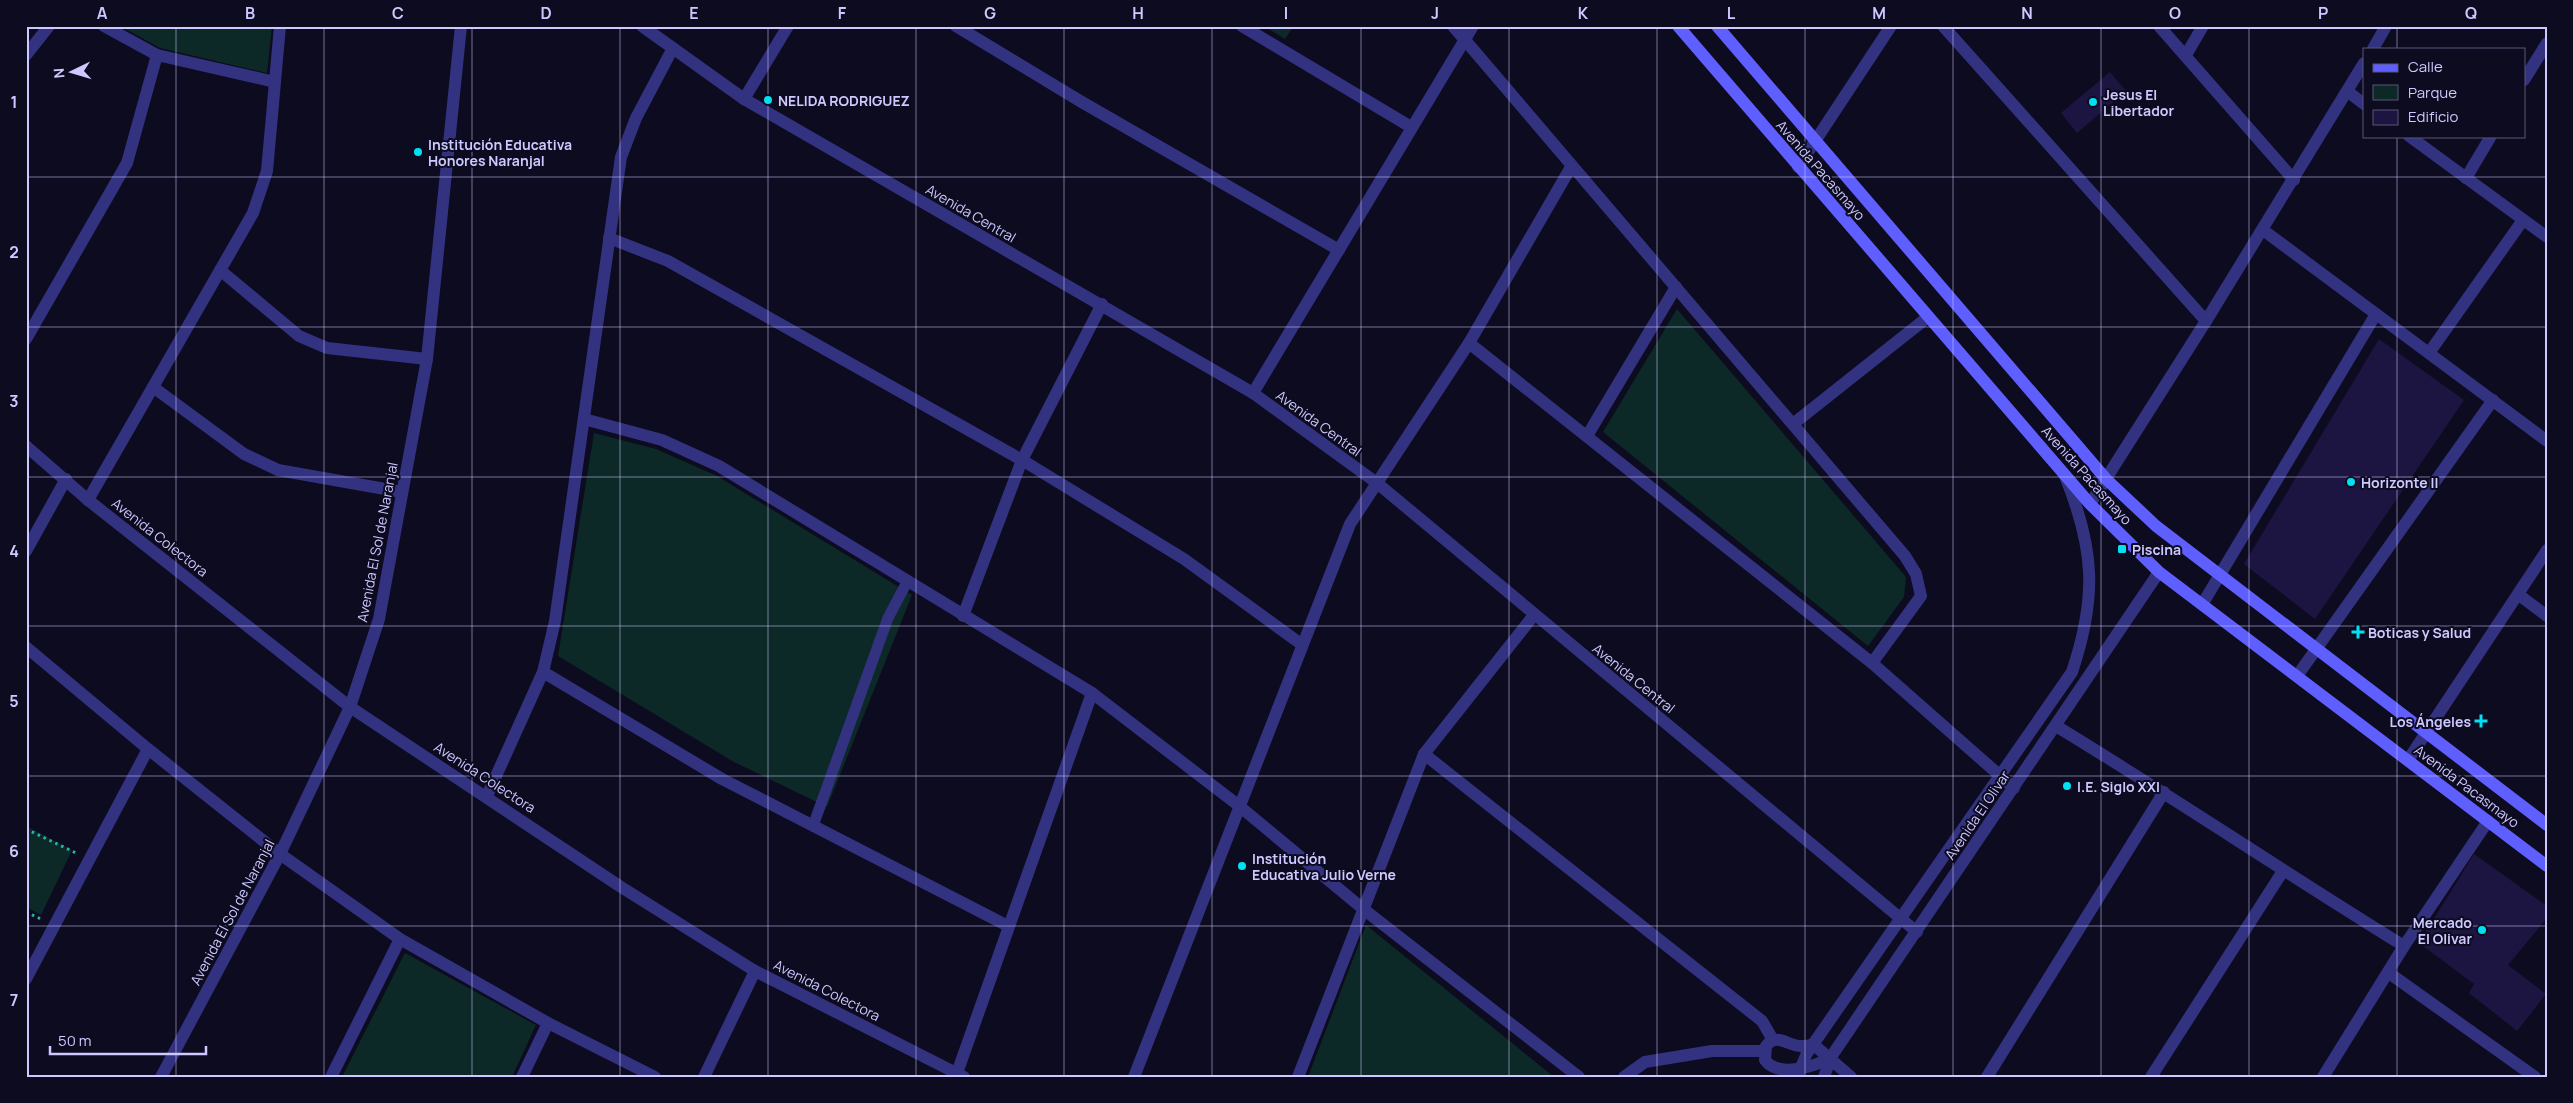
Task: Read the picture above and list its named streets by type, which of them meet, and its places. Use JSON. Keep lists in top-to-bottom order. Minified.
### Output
{"streets":{"main road":["Avenida Pacasmayo"],"street":["Avenida Central","Avenida Colectora","Avenida El Sol de Naranjal","Avenida El Olivar"]},"crossings":[["Avenida Pacasmayo","Avenida El Olivar"],["Avenida Central","Avenida El Olivar"],["Avenida Colectora","Avenida El Sol de Naranjal"]],"places":{"other":["NELIDA RODRIGUEZ","Jesus El Libertador","Institución Educativa Honores Naranjal","Horizonte II","I.E. Siglo XXI","Institución Educativa Julio Verne","Mercado El Olivar"],"transit":["Piscina"],"health":["Boticas y Salud","Los Ángeles"]},"legend":["Calle","Parque","Edificio"],"scale_bar":"50 m","north":"left","grid":{"columns":["A","B","C","D","E","F","G","H","I","J","K","L","M","N","O","P","Q"],"rows":["1","2","3","4","5","6","7"]}}
